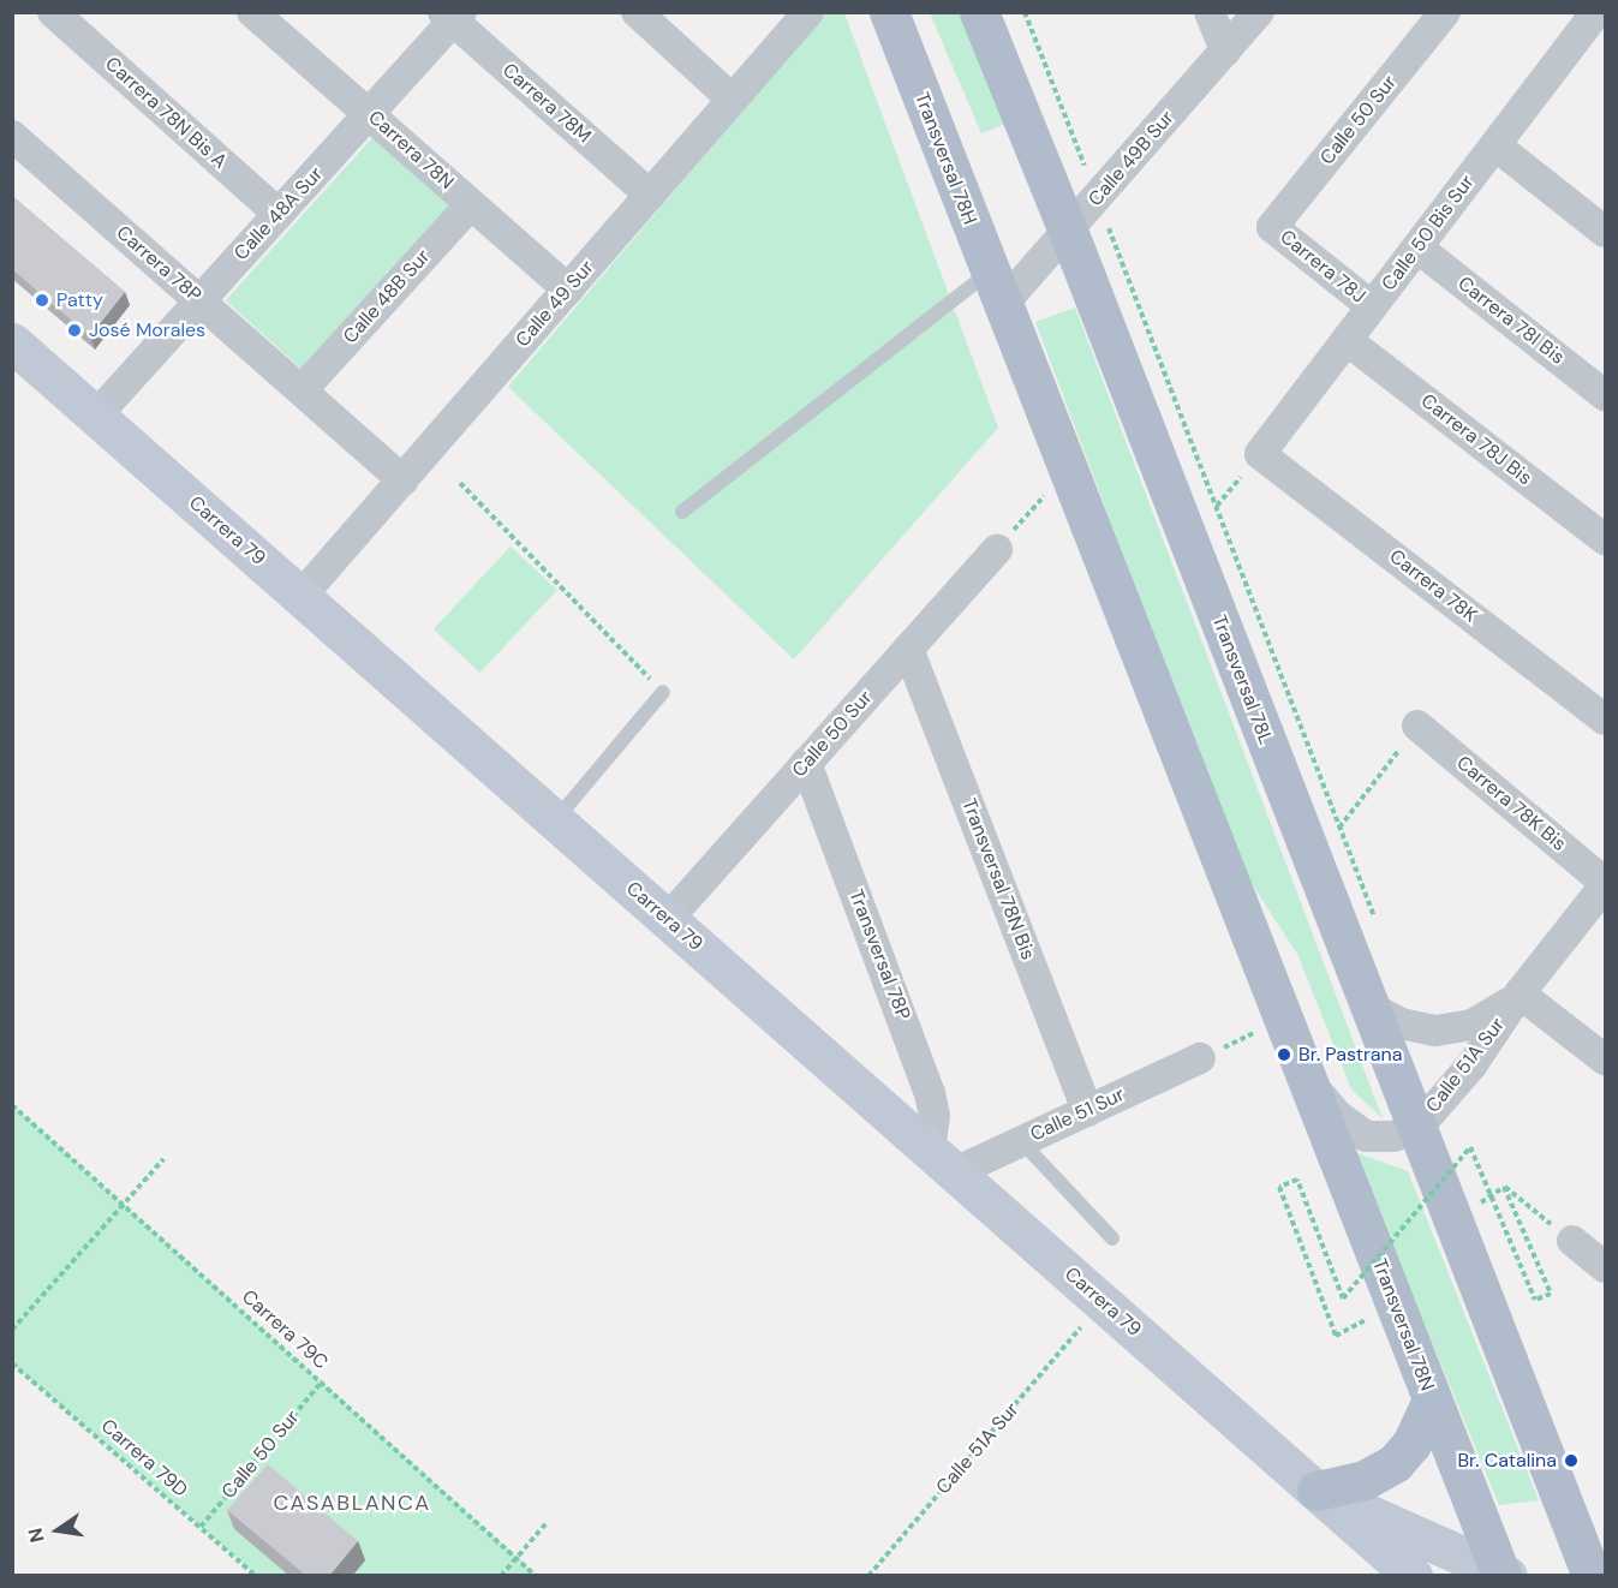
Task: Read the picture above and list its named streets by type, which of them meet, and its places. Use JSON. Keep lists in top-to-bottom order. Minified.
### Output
{"streets":{"main road":["Transversal 78H","Transversal 78L","Transversal 78N"],"street":["Carrera 78M","Carrera 78N Bis A","Calle 50 Sur","Carrera 78N","Calle 49B Sur","Calle 48A Sur","Calle 50 Bis Sur","Carrera 78P","Carrera 78J","Calle 48B Sur","Calle 49 Sur","Carrera 78I Bis","Carrera 78J Bis","Carrera 79","Carrera 78K","Carrera 78K Bis","Transversal 78N Bis","Transversal 78P","Calle 51A Sur","Calle 51 Sur"],"path":["Carrera 79C","Carrera 79D"]},"crossings":[["Carrera 78M","Calle 48A Sur"],["Carrera 78M","Calle 49 Sur"],["Carrera 78N Bis A","Calle 48A Sur"],["Calle 50 Sur","Carrera 78J"],["Calle 50 Sur","Carrera 79"],["Calle 50 Sur","Transversal 78N Bis"],["Calle 50 Sur","Transversal 78P"],["Calle 50 Sur","Carrera 79C"],["Calle 50 Sur","Carrera 79D"],["Carrera 78N","Calle 48A Sur"],["Carrera 78N","Calle 48B Sur"],["Carrera 78N","Calle 49 Sur"],["Transversal 78H","Calle 49B Sur"],["Calle 49B Sur","Transversal 78L"],["Calle 48A Sur","Carrera 78P"],["Calle 48A Sur","Carrera 79"],["Calle 50 Bis Sur","Carrera 78J"],["Calle 50 Bis Sur","Carrera 78I Bis"],["Calle 50 Bis Sur","Carrera 78J Bis"],["Calle 50 Bis Sur","Carrera 78K"],["Carrera 78P","Calle 48B Sur"],["Carrera 78P","Calle 49 Sur"],["Calle 49 Sur","Carrera 79"],["Carrera 79","Transversal 78P"],["Carrera 79","Calle 51 Sur"],["Carrera 79","Transversal 78N"],["Transversal 78L","Calle 51A Sur"],["Carrera 78K Bis","Calle 51A Sur"],["Transversal 78N Bis","Calle 51 Sur"],["Transversal 78P","Calle 51 Sur"],["Calle 51A Sur","Transversal 78N"]],"districts":["CASABLANCA"],"places":["Patty","José Morales","Br. Pastrana","Br. Catalina"],"north":"left"}
